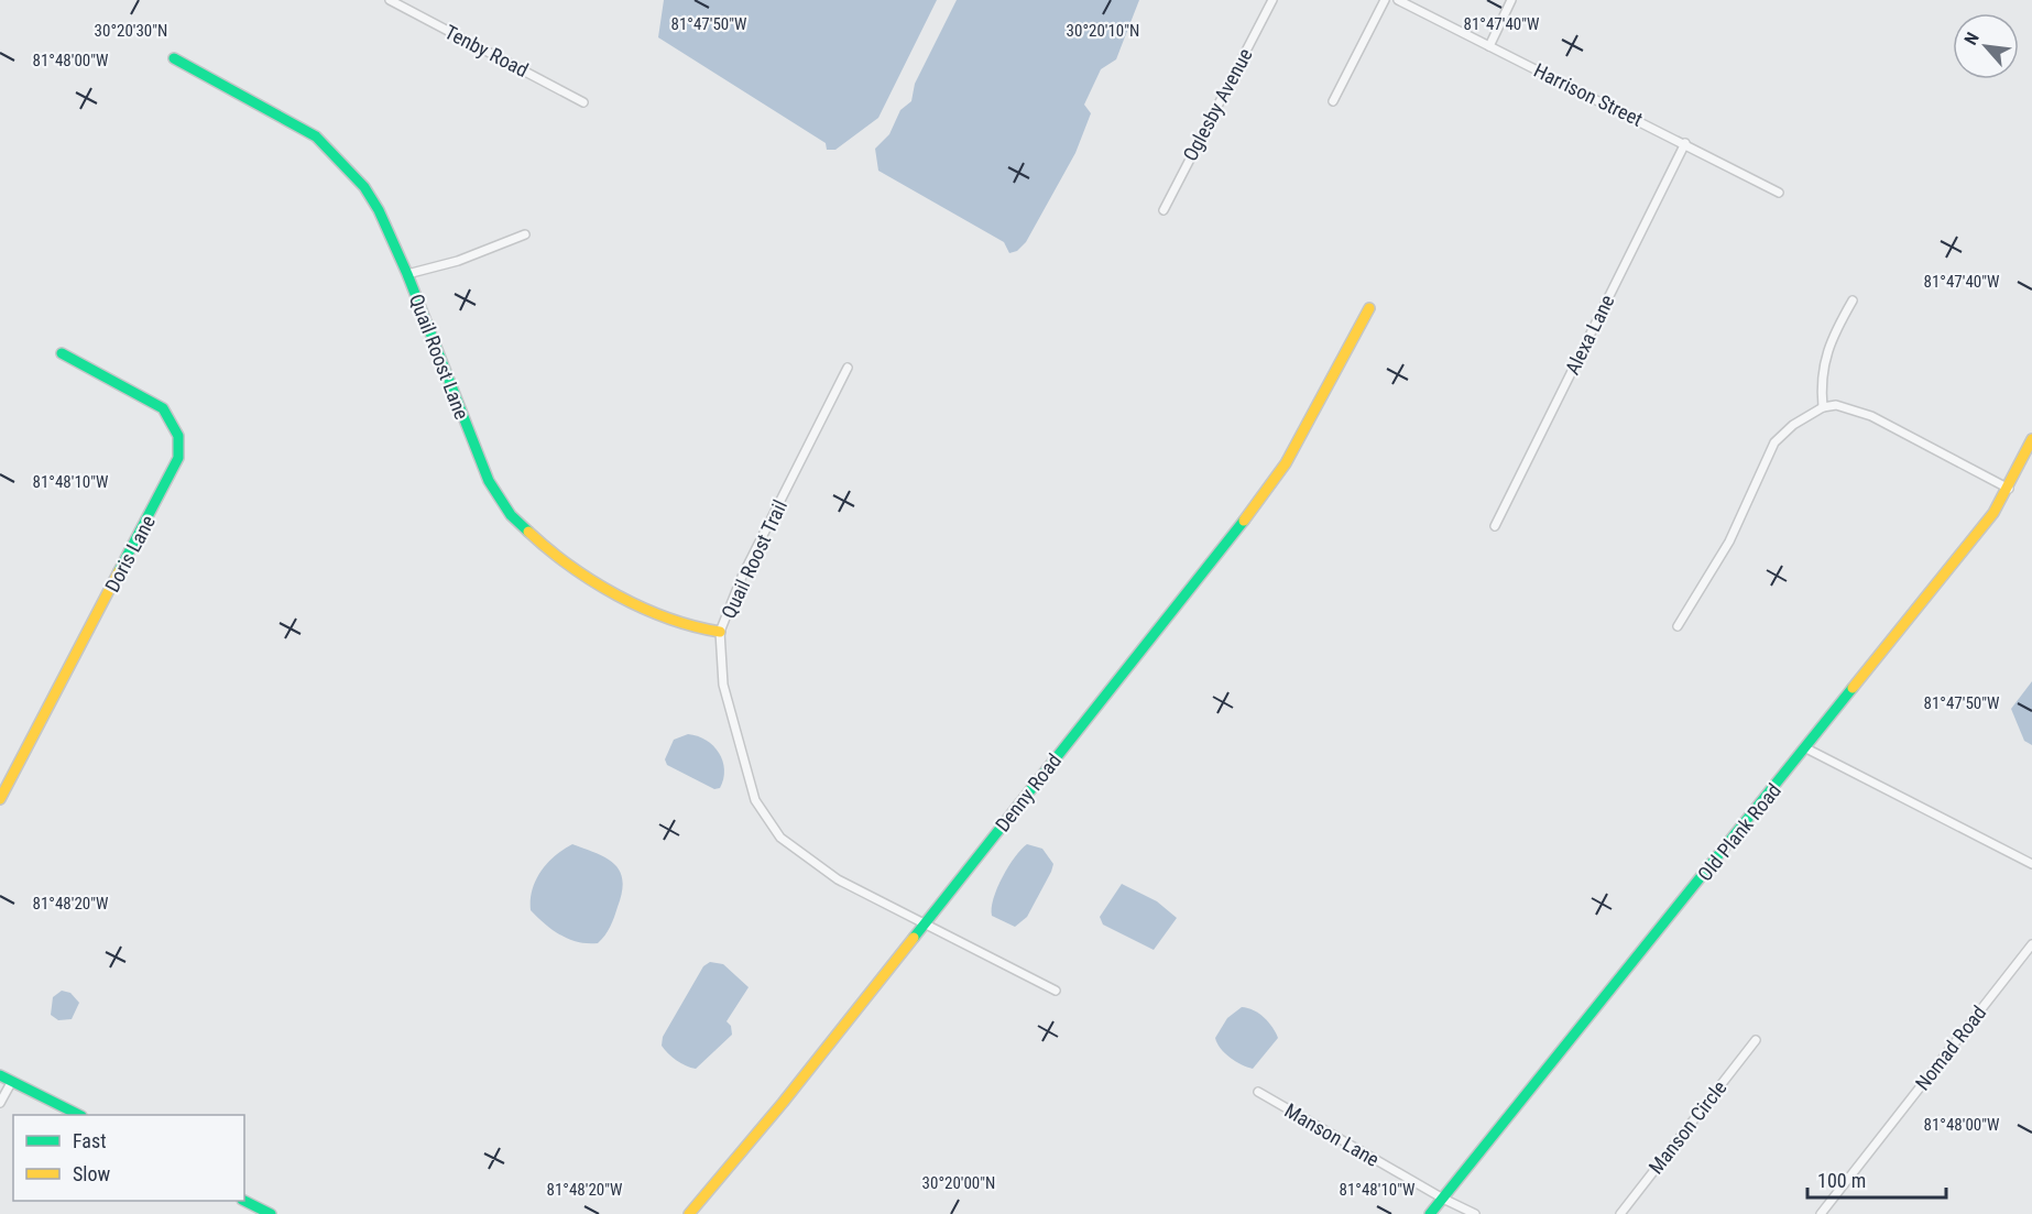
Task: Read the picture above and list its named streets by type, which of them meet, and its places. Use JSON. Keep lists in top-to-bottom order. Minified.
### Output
{"streets":{"street":["Tenby Road","Harrison Street","Oglesby Avenue","Alexa Lane","Quail Roost Lane","Doris Lane","Quail Roost Trail","Denny Road","Old Plank Road","Nomad Road","Manson Circle","Manson Lane"]},"crossings":[["Harrison Street","Alexa Lane"],["Quail Roost Lane","Quail Roost Trail"],["Quail Roost Trail","Denny Road"],["Old Plank Road","Manson Lane"]],"legend":["Fast","Slow"],"scale_bar":"100 m","north":"top left","coordinates":["81°47'50\"W","81°47'40\"W","30°20'30\"N","30°20'10\"N","81°48'00\"W","81°48'10\"W","81°48'20\"W","30°20'00\"N"]}
